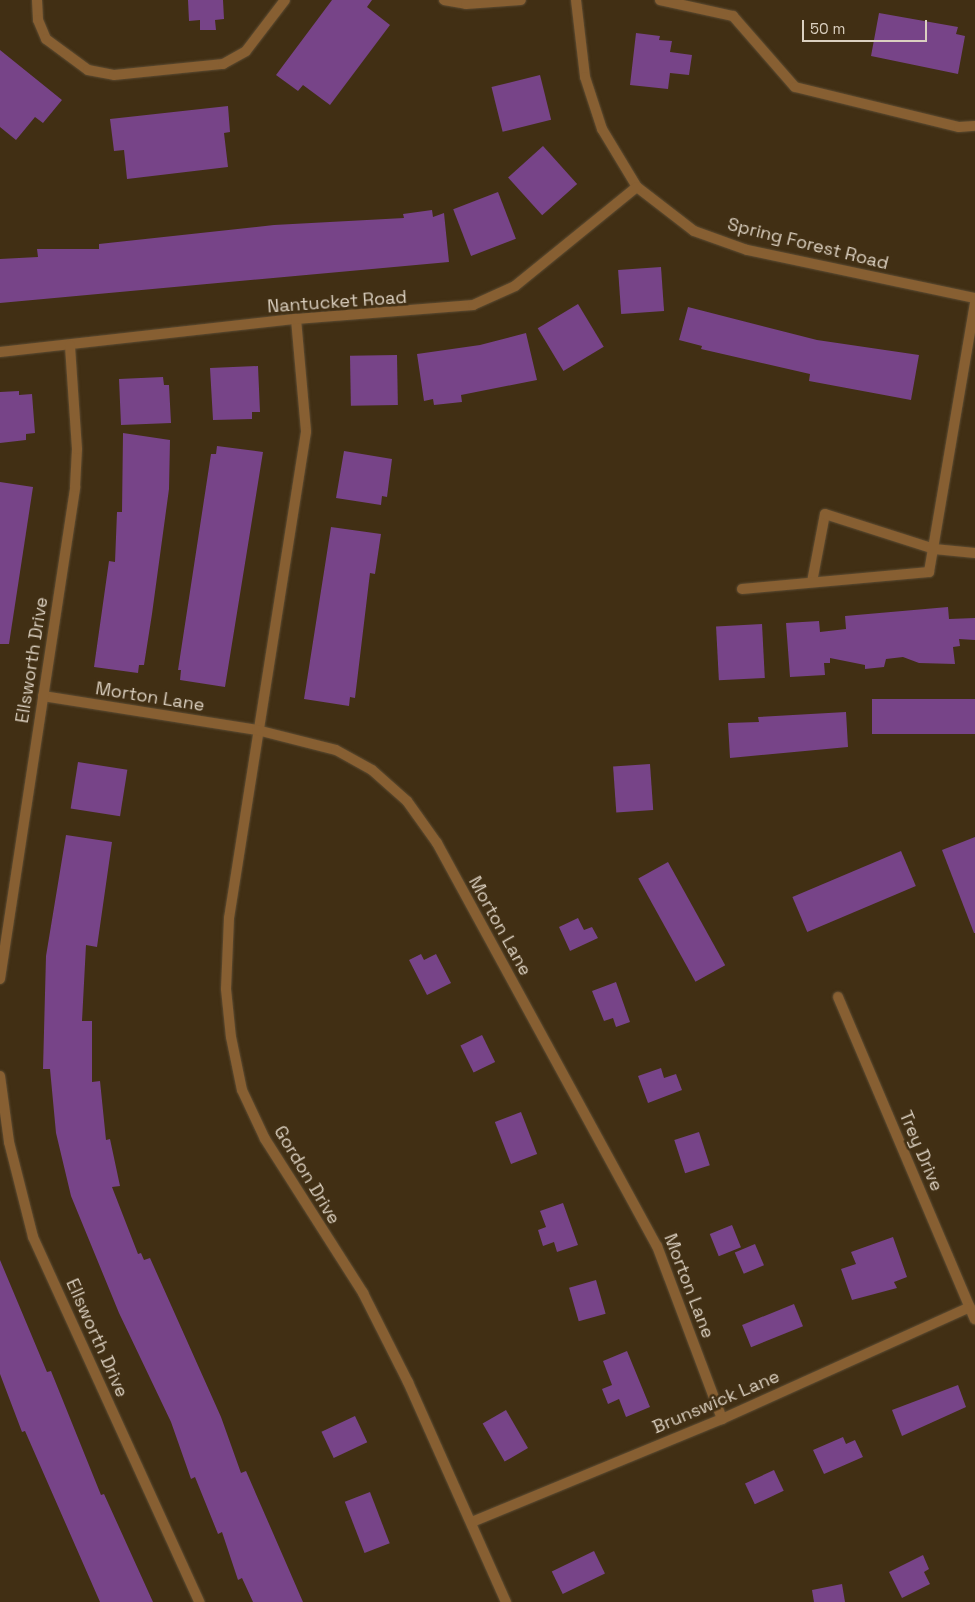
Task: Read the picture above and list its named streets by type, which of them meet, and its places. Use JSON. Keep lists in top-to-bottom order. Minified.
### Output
{"streets":{"street":["Spring Forest Road","Nantucket Road","Ellsworth Drive","Morton Lane","Trey Drive","Gordon Drive","Brunswick Lane"]},"crossings":[["Spring Forest Road","Nantucket Road"],["Nantucket Road","Ellsworth Drive"],["Nantucket Road","Gordon Drive"],["Ellsworth Drive","Morton Lane"],["Morton Lane","Gordon Drive"],["Morton Lane","Brunswick Lane"],["Trey Drive","Brunswick Lane"],["Gordon Drive","Brunswick Lane"]],"scale_bar":"50 m"}
